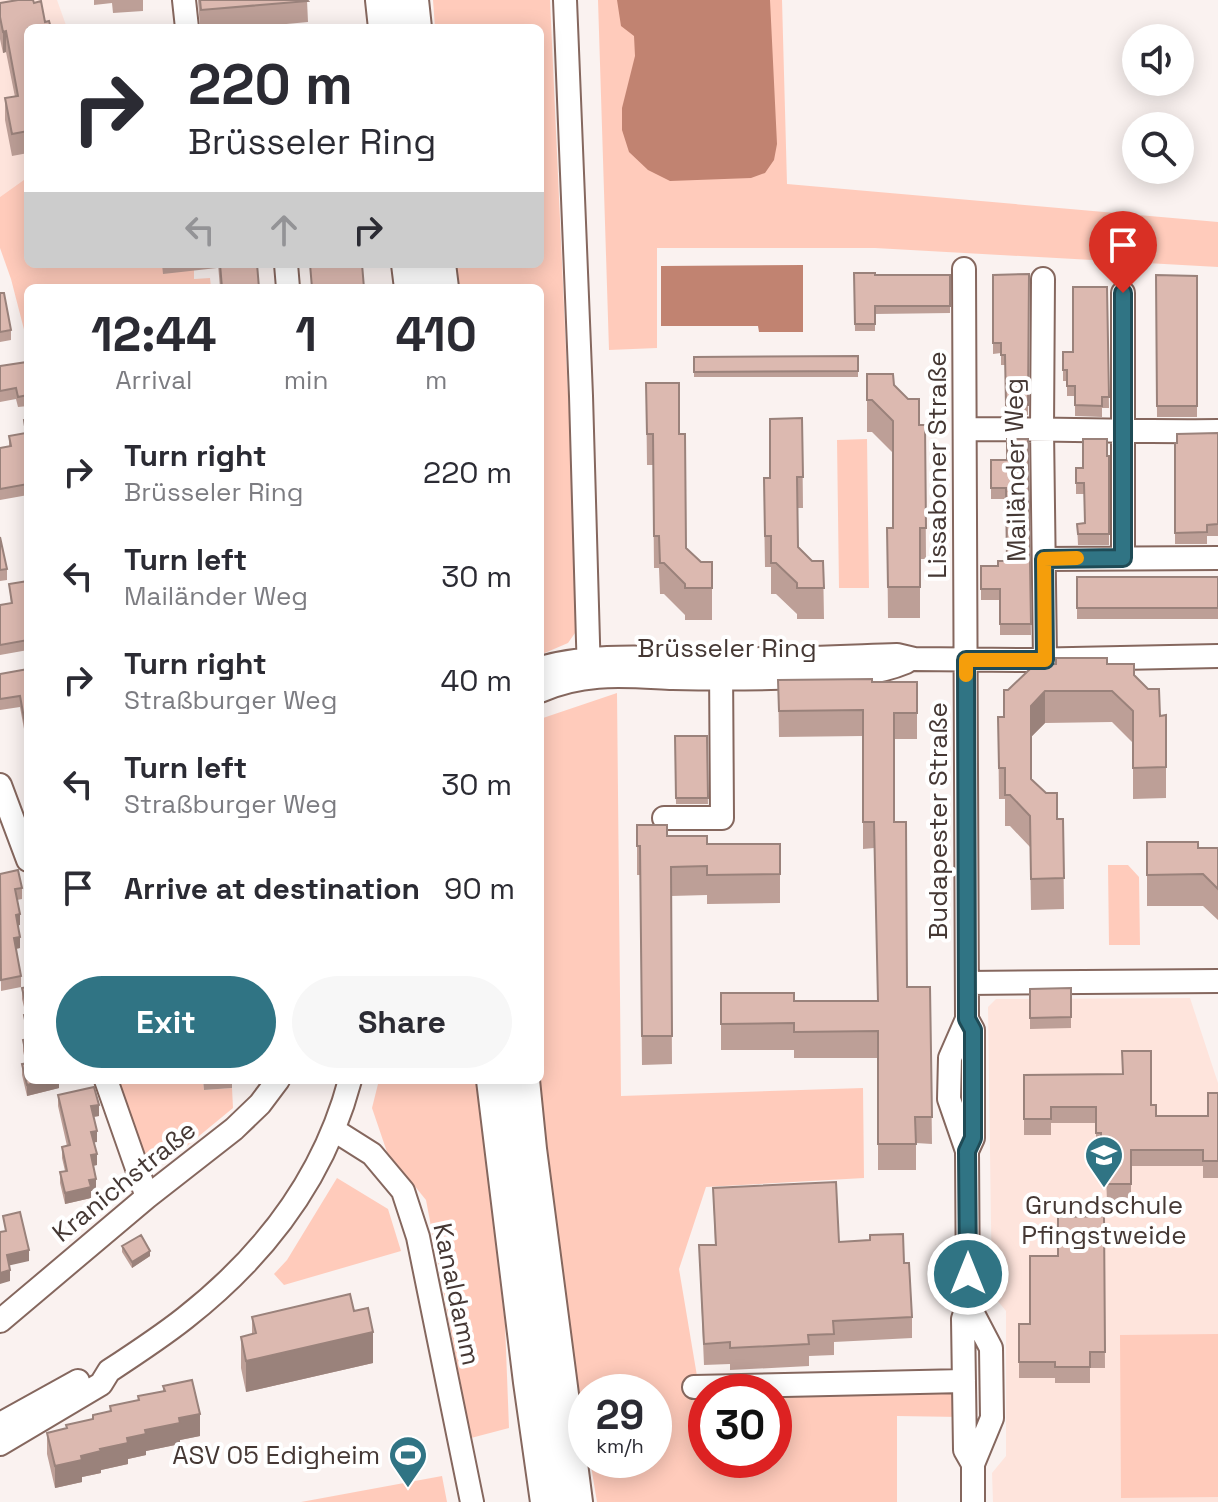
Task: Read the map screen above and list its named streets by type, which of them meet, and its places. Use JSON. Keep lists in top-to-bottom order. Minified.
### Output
{"streets":{"street":["Lissaboner Straße","Mailänder Weg","Brüsseler Ring","Budapester Straße","Kranichstraße","Kanaldamm"]},"crossings":[["Lissaboner Straße","Brüsseler Ring"],["Lissaboner Straße","Budapester Straße"],["Mailänder Weg","Brüsseler Ring"],["Brüsseler Ring","Budapester Straße"]],"places":{"school or university":["Grundschule Pfingstweide"],"sports":["ASV 05 Edigheim"]},"page":{"turn":["220 m","Brüsseler Ring"],"eta":["12:44","Arrival","1","min","410","m"],"list":[{"name":"Turn right","note":"Brüsseler Ring","value":"220 m"},{"name":"Turn left","note":"Mailänder Weg","value":"30 m"},{"name":"Turn right","note":"Straßburger Weg","value":"40 m"},{"name":"Turn left","note":"Straßburger Weg","value":"30 m"},{"name":"Arrive at destination","value":"90 m"}],"buttons":["Exit","Share"],"speed":"29 km/h","limit":"30"}}
